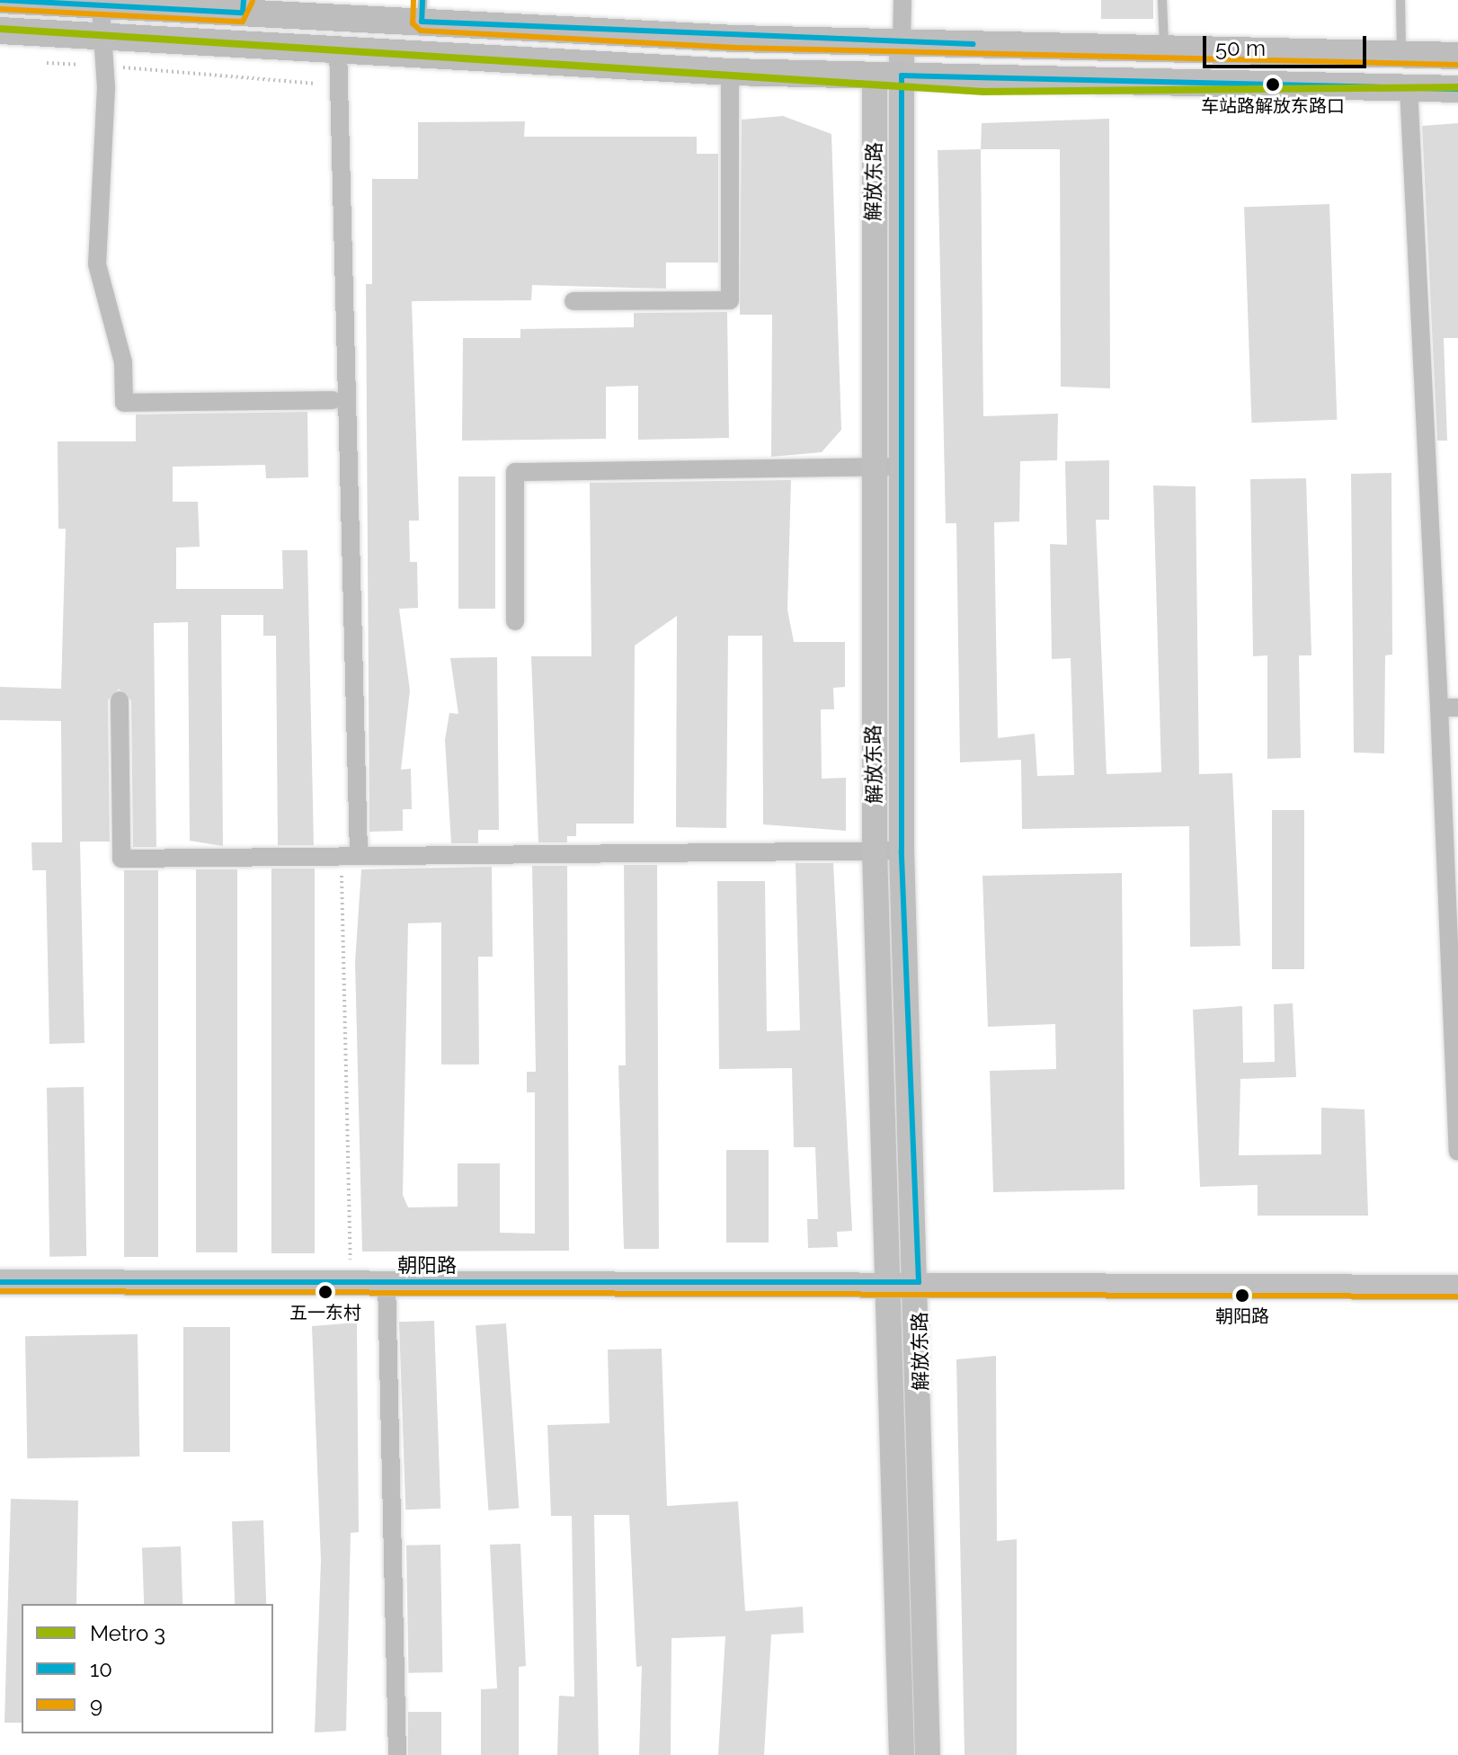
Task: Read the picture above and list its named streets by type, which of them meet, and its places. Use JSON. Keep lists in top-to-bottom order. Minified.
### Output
{"streets":{"main road":["解放东路","朝阳路"]},"crossings":[["解放东路","朝阳路"]],"places":["车站路解放东路口","五一东村","朝阳路"],"lines":["transit line 10","transit line 9","metro line 3"],"legend":["Metro 3","10","9"],"scale_bar":"50 m"}
